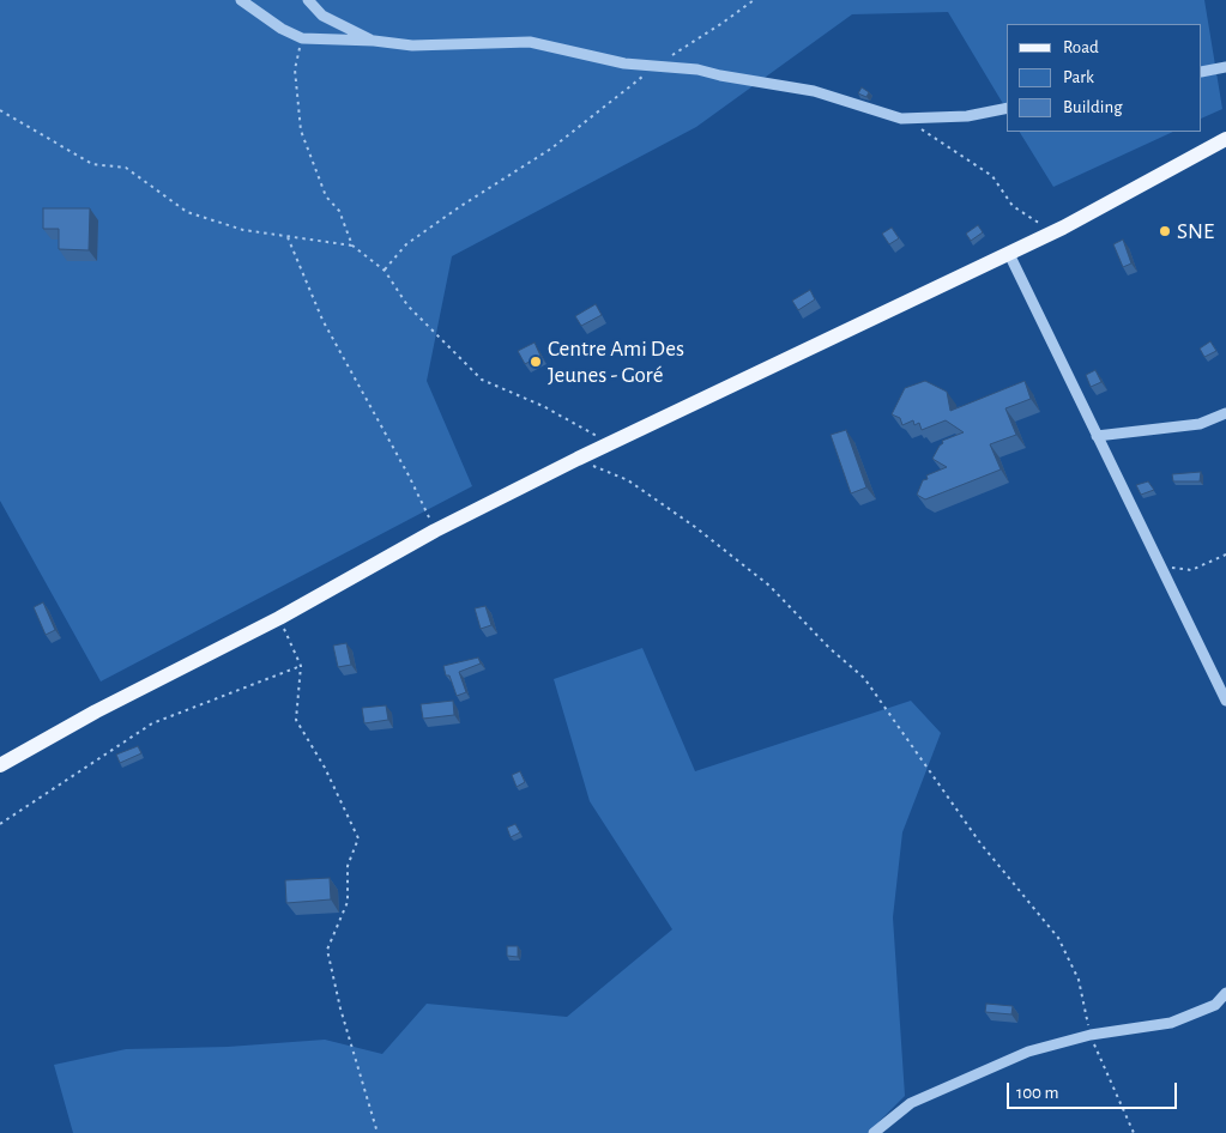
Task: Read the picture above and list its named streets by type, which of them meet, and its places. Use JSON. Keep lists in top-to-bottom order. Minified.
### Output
{"places":["SNE","Centre Ami Des Jeunes - Goré"],"legend":["Road","Park","Building"],"scale_bar":"100 m"}
